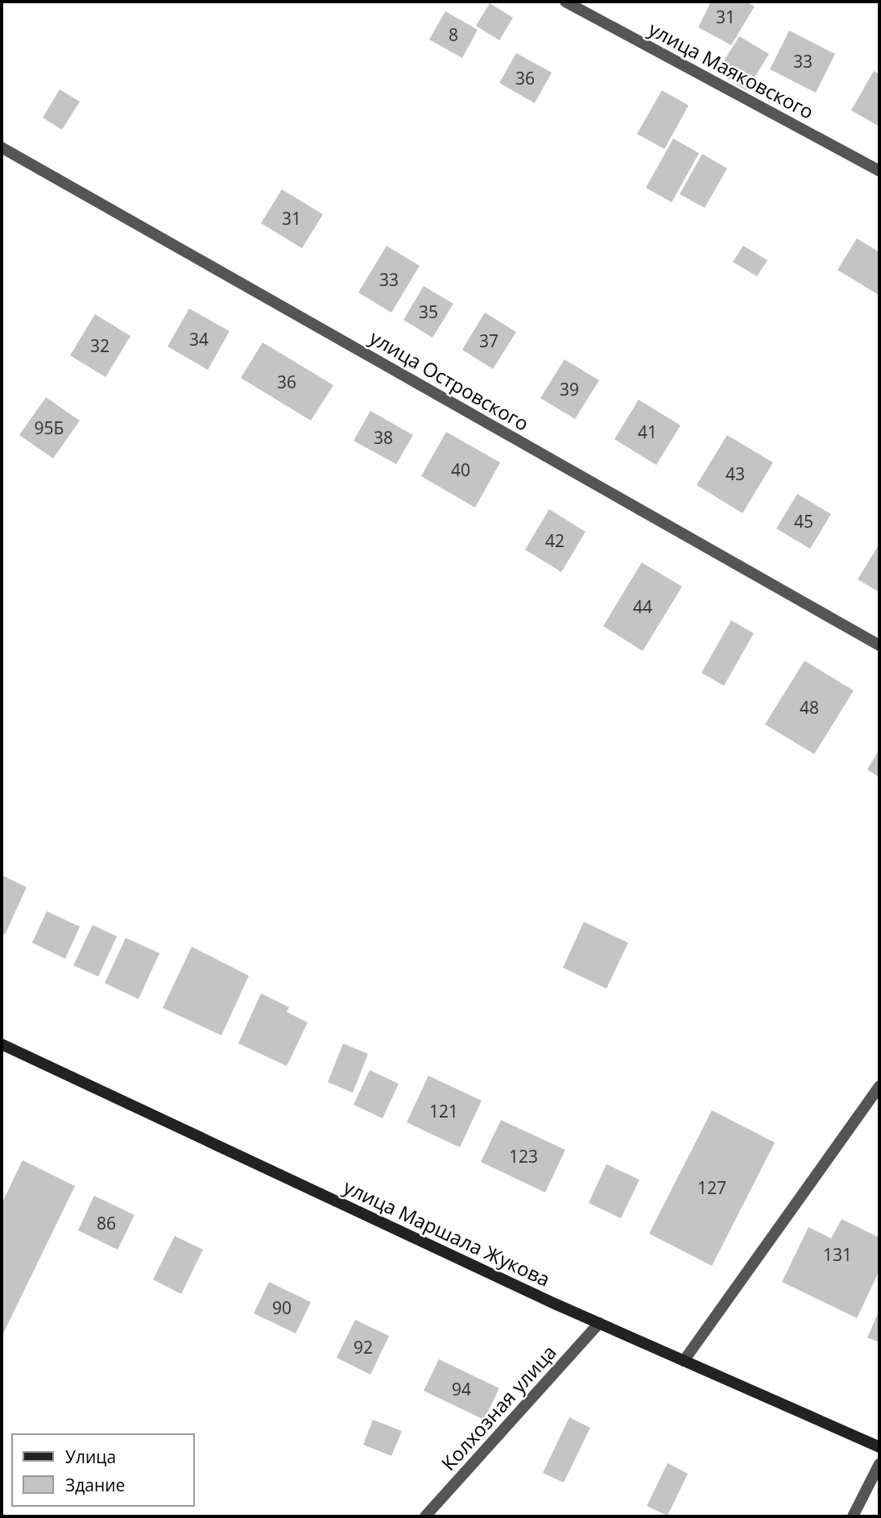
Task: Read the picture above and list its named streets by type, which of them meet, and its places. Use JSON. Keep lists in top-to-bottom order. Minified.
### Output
{"streets":{"main road":["улица Маршала Жукова"],"street":["улица Маяковского","улица Островского","Колхозная улица"]},"crossings":[["улица Маршала Жукова","Колхозная улица"]],"house_numbers":["31","8","33","36","31","33","35","34","37","32","36","39","95Б","41","38","40","43","45","42","44","48","121","123","127","86","131","90","92","94"],"legend":["Улица","Здание"]}
